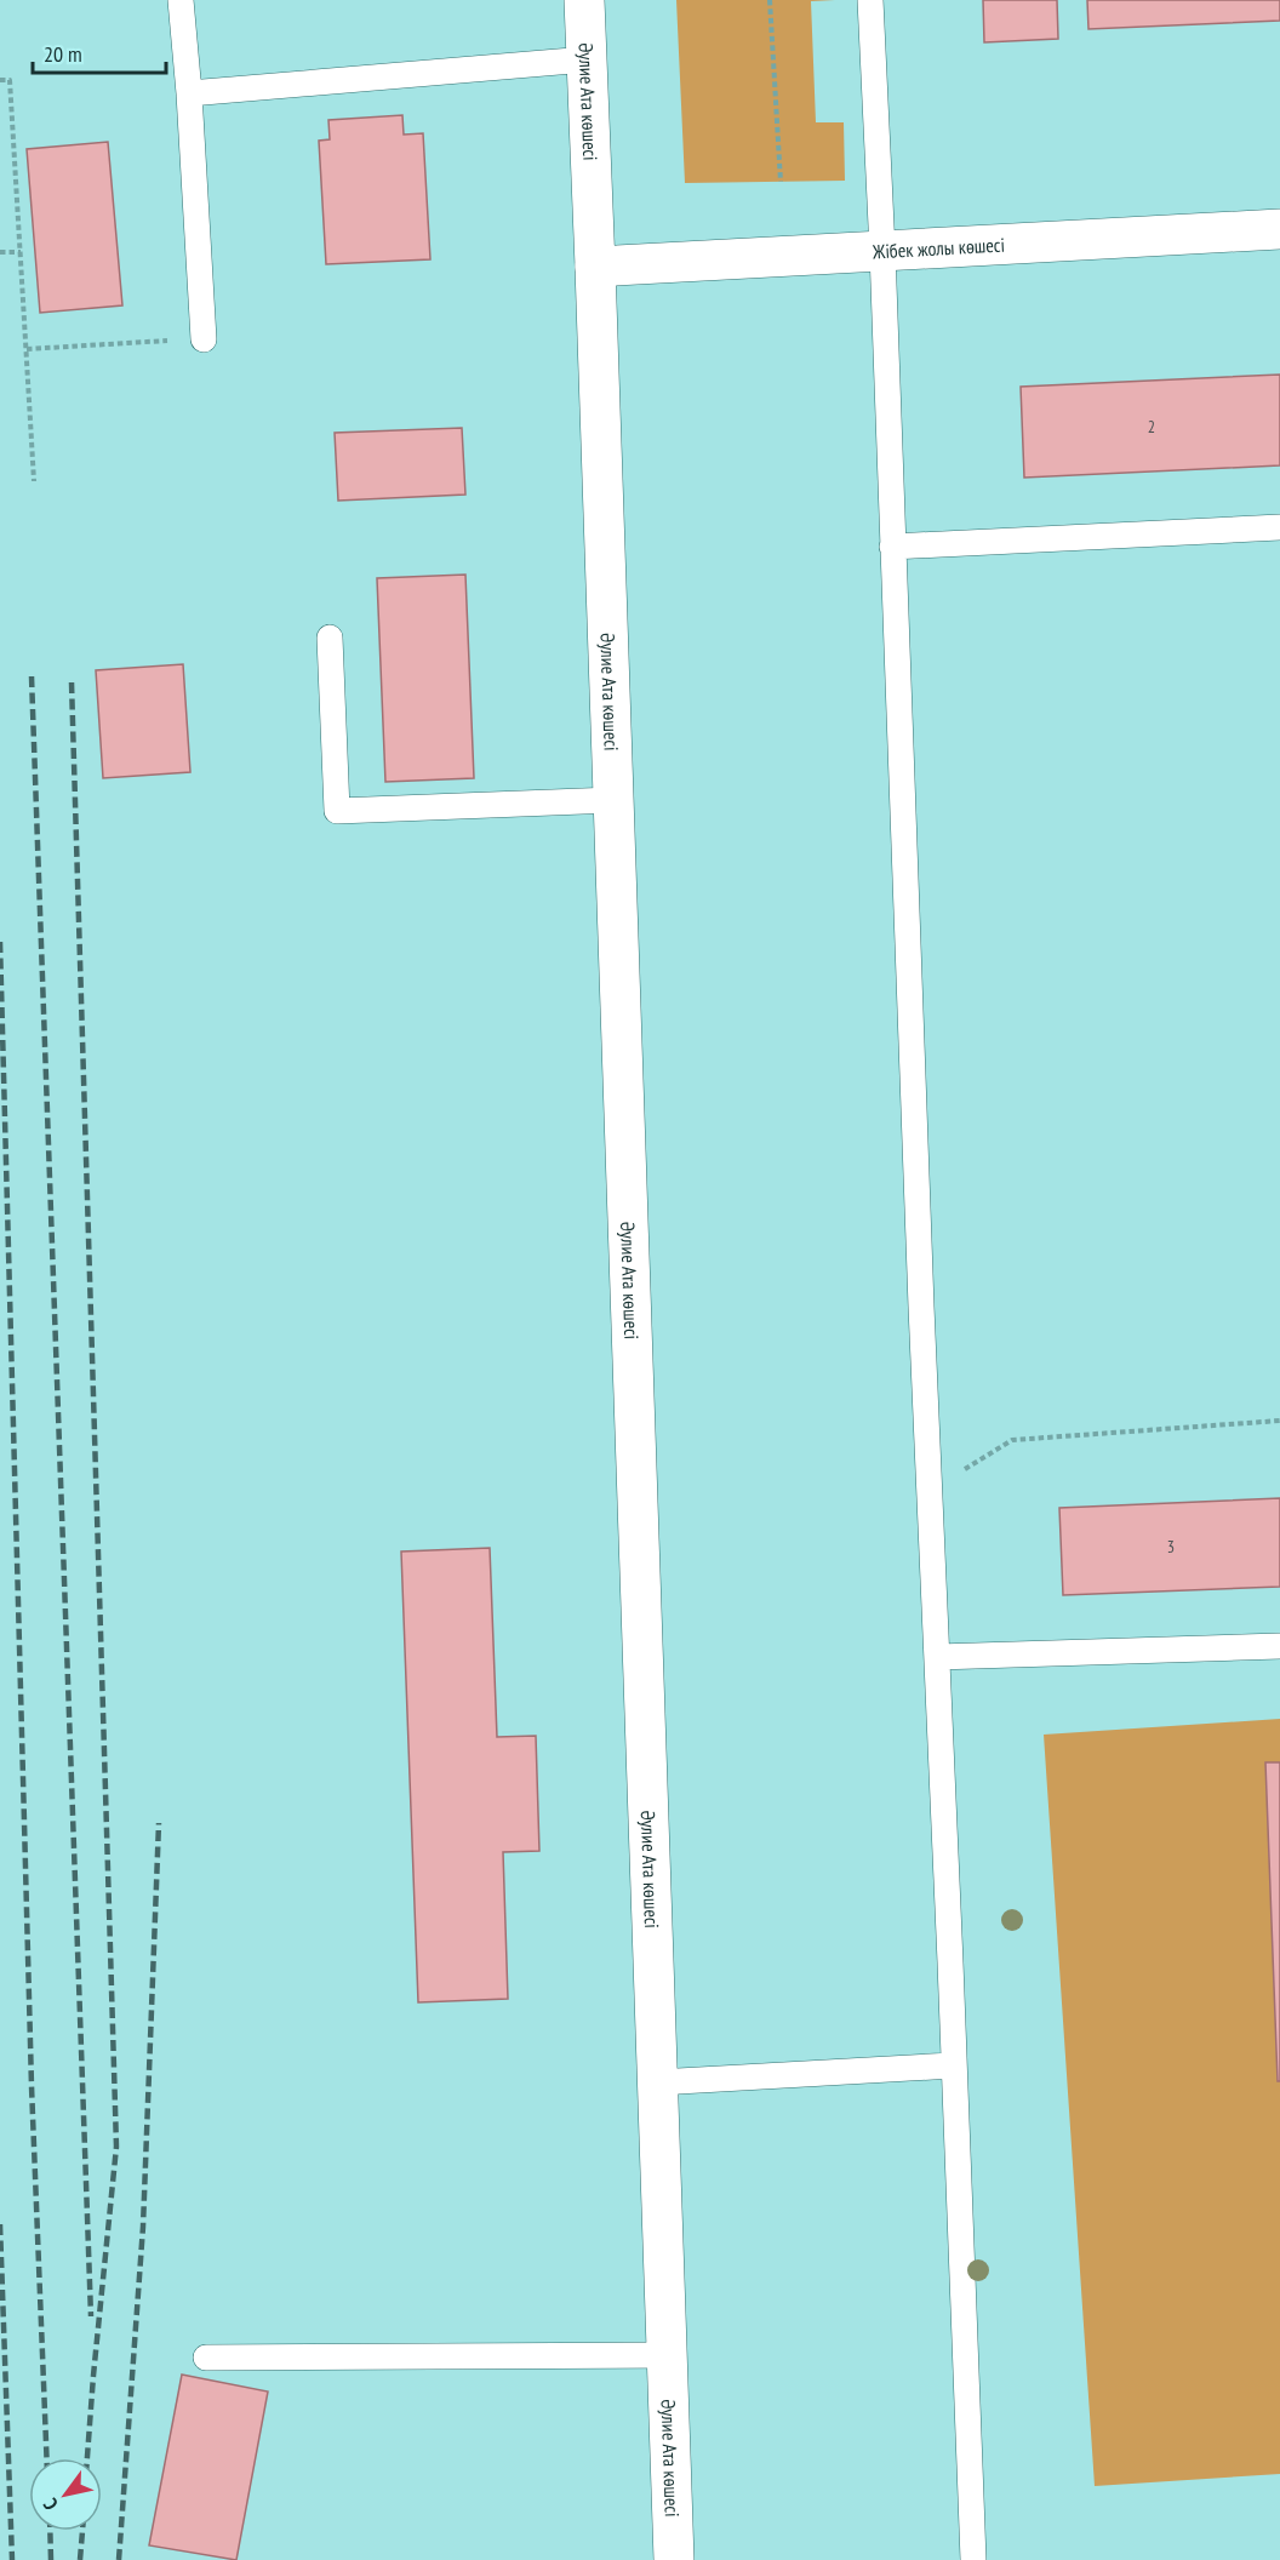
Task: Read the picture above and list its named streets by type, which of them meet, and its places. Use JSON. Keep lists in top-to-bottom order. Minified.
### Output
{"streets":{"street":["Әулие Ата көшесі","Жібек жолы көшесі"]},"crossings":[["Әулие Ата көшесі","Жібек жолы көшесі"]],"house_numbers":["2","3"],"scale_bar":"20 m","north":"bottom left"}
